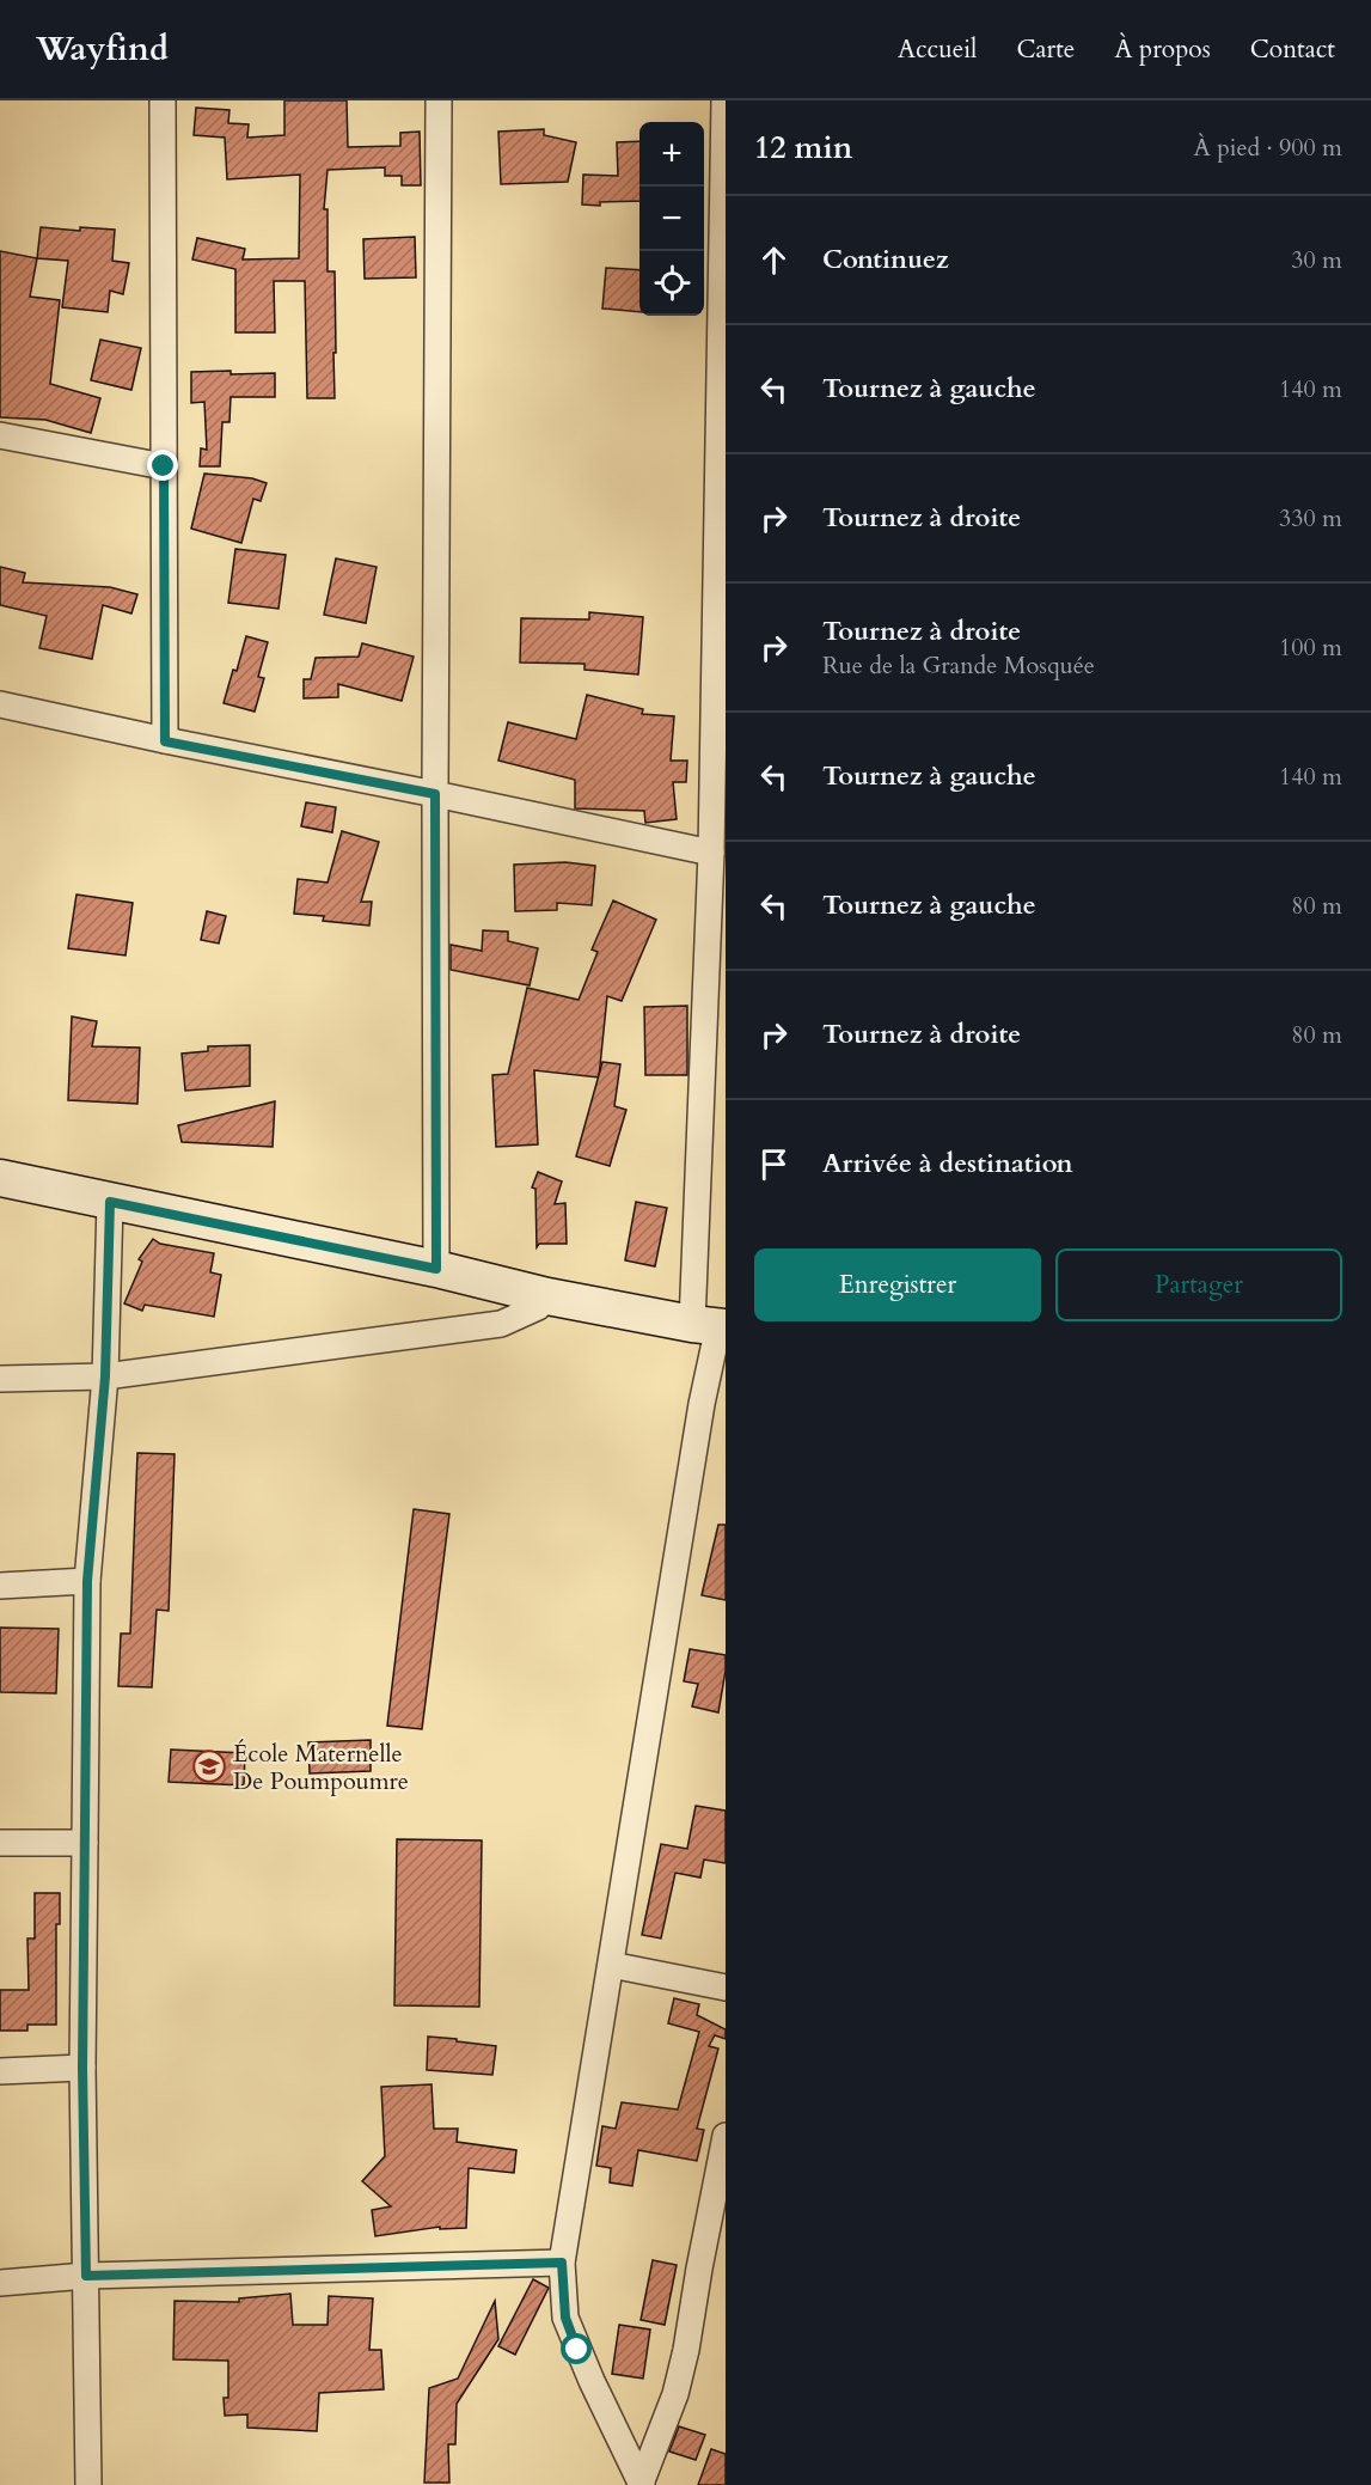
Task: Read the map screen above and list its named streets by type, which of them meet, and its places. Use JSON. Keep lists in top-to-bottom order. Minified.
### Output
{"places":{"school or university":["École Maternelle De Poumpoumre"]},"page":{"header":"Wayfind","nav":["Accueil","Carte","À propos","Contact"],"heading":["12 min","À pied · 900 m"],"map_buttons":["+","−"],"list":[["Continuez","30 m"],["Tournez à gauche","140 m"],["Tournez à droite","330 m"],["Tournez à droite","Rue de la Grande Mosquée","100 m"],["Tournez à gauche","140 m"],["Tournez à gauche","80 m"],["Tournez à droite","80 m"],"Arrivée à destination"],"buttons":["Enregistrer","Partager"]}}
